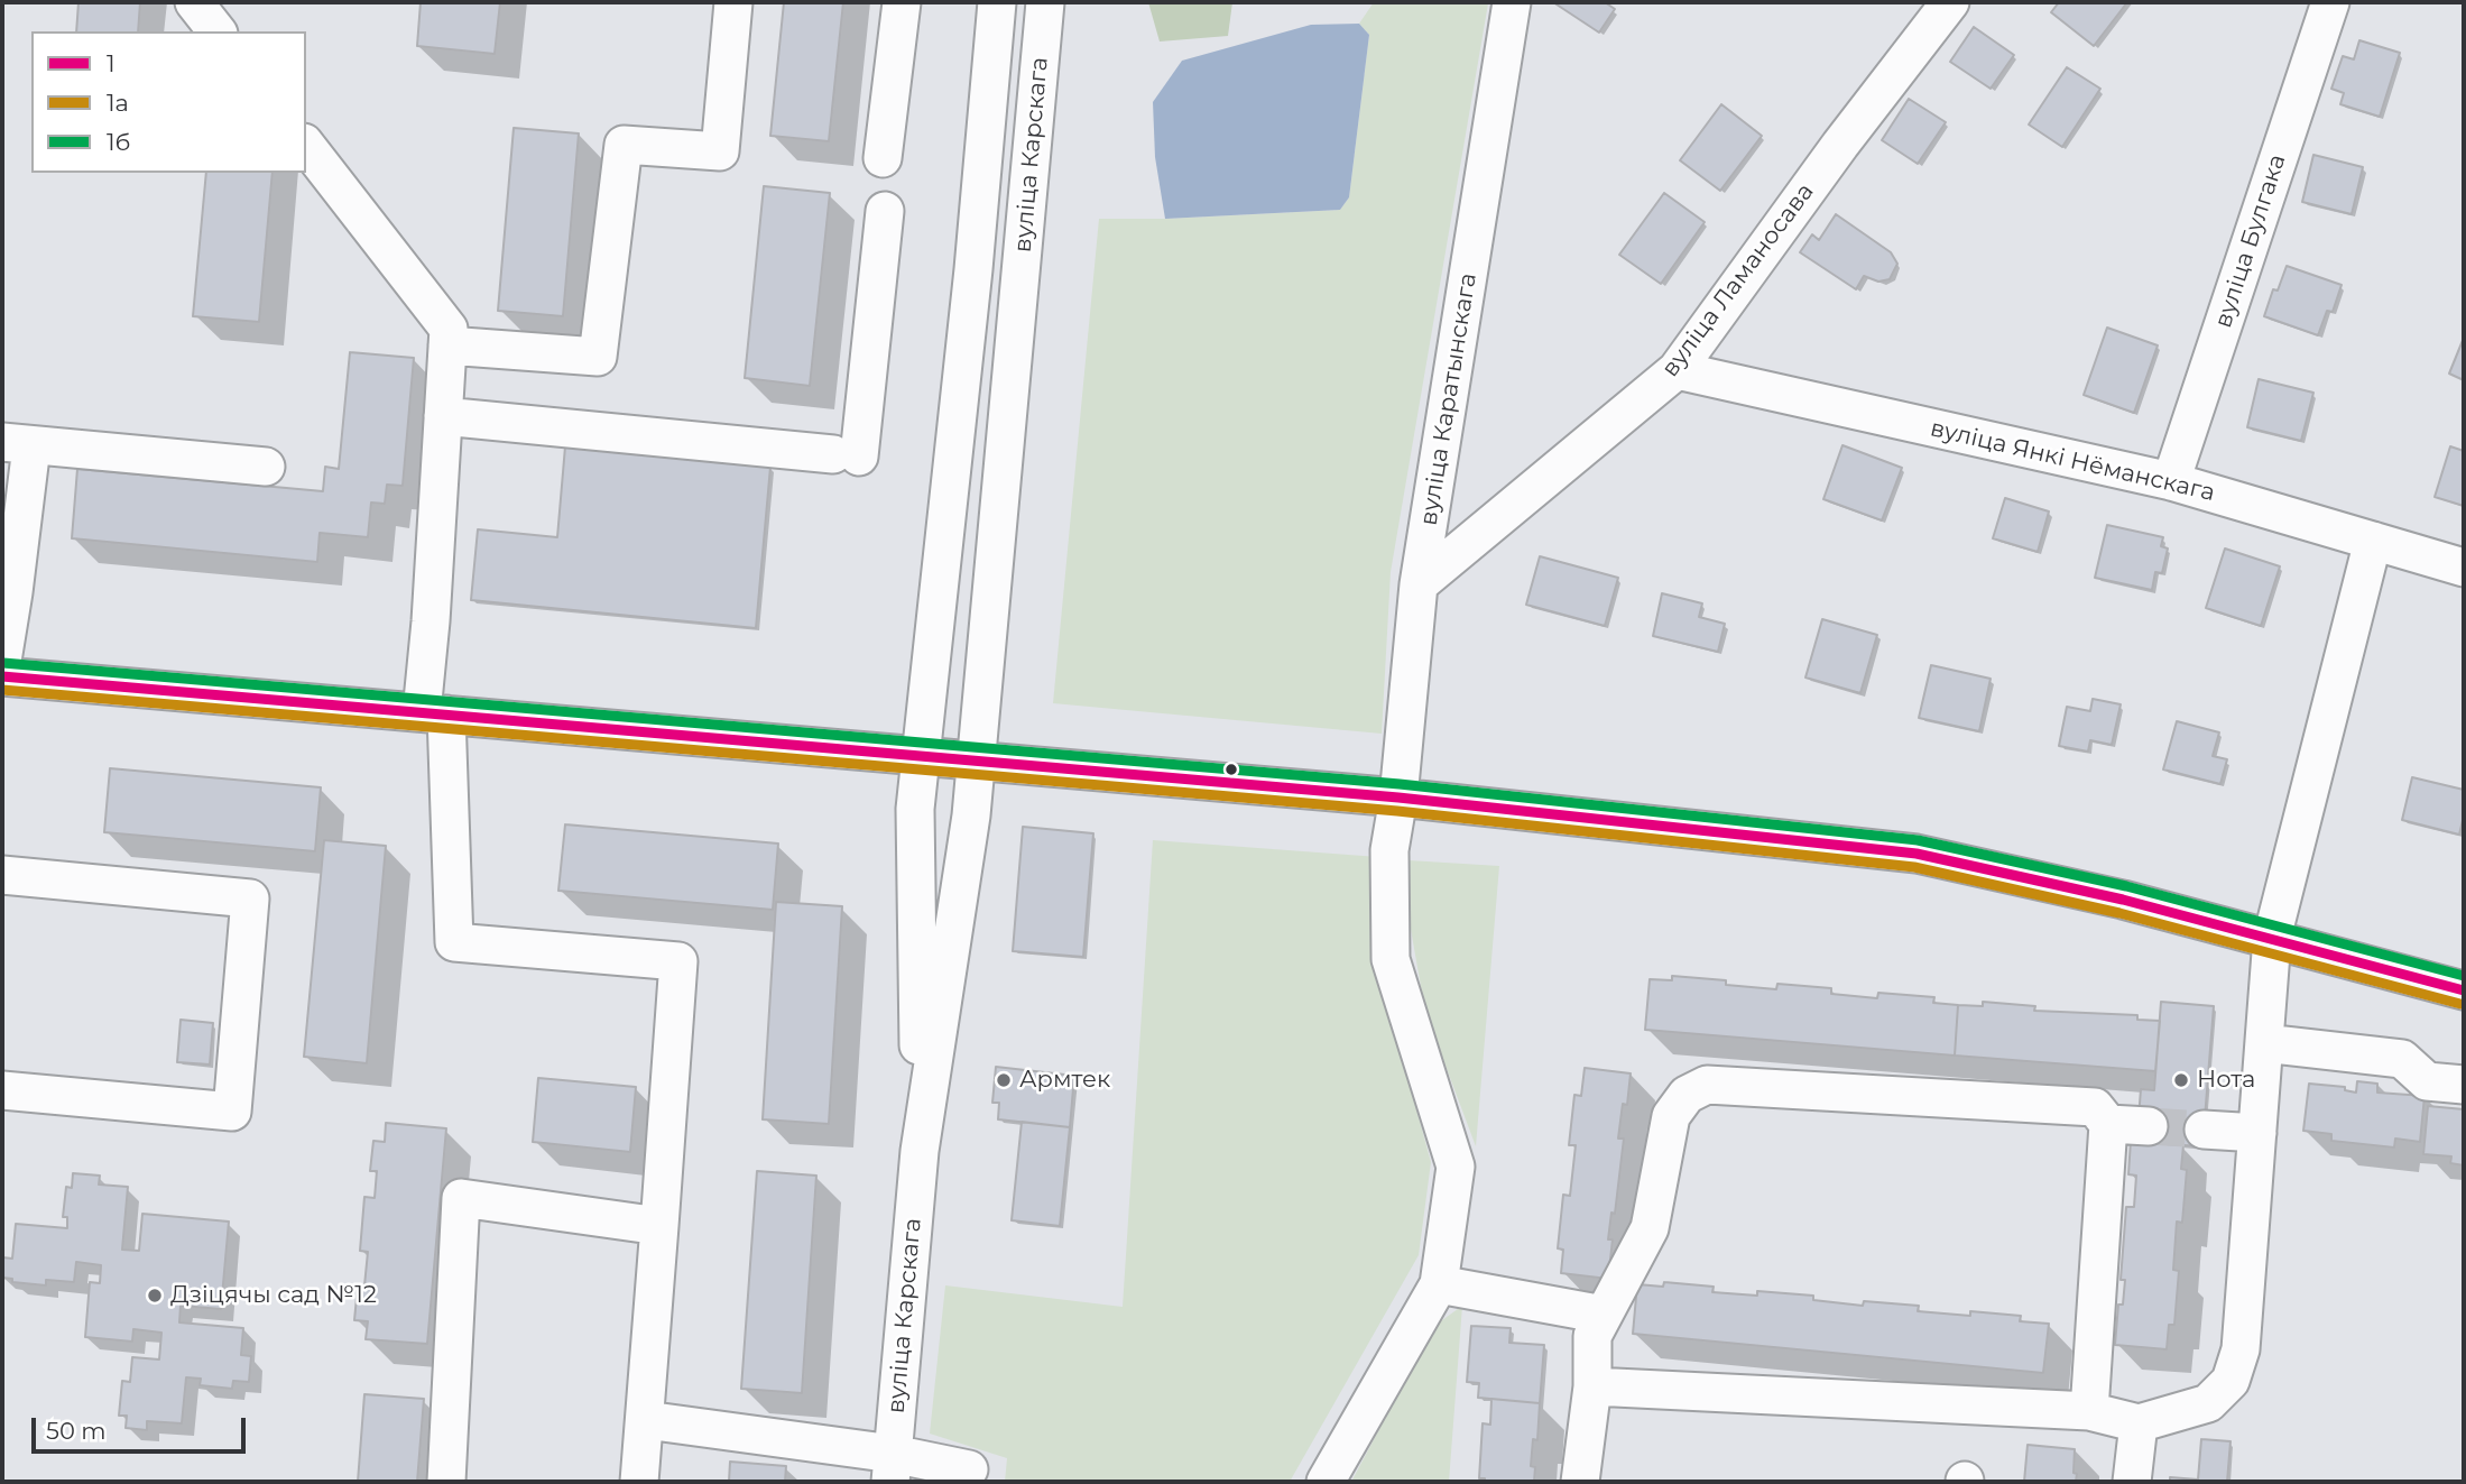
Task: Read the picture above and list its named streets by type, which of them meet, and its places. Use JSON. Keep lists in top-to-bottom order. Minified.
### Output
{"streets":{"street":["вуліца Карскага","вуліца Булгака","вуліца Ламаносава","вуліца Каратынскага","вуліца Янкі Нёманскага"]},"crossings":[["вуліца Булгака","вуліца Янкі Нёманскага"],["вуліца Ламаносава","вуліца Каратынскага"],["вуліца Ламаносава","вуліца Янкі Нёманскага"]],"places":["Армтек","Нота","Дзіцячы сад №12"],"lines":["transit line 1б","transit line 1","transit line 1а"],"legend":["1","1а","1б"],"scale_bar":"50 m"}
